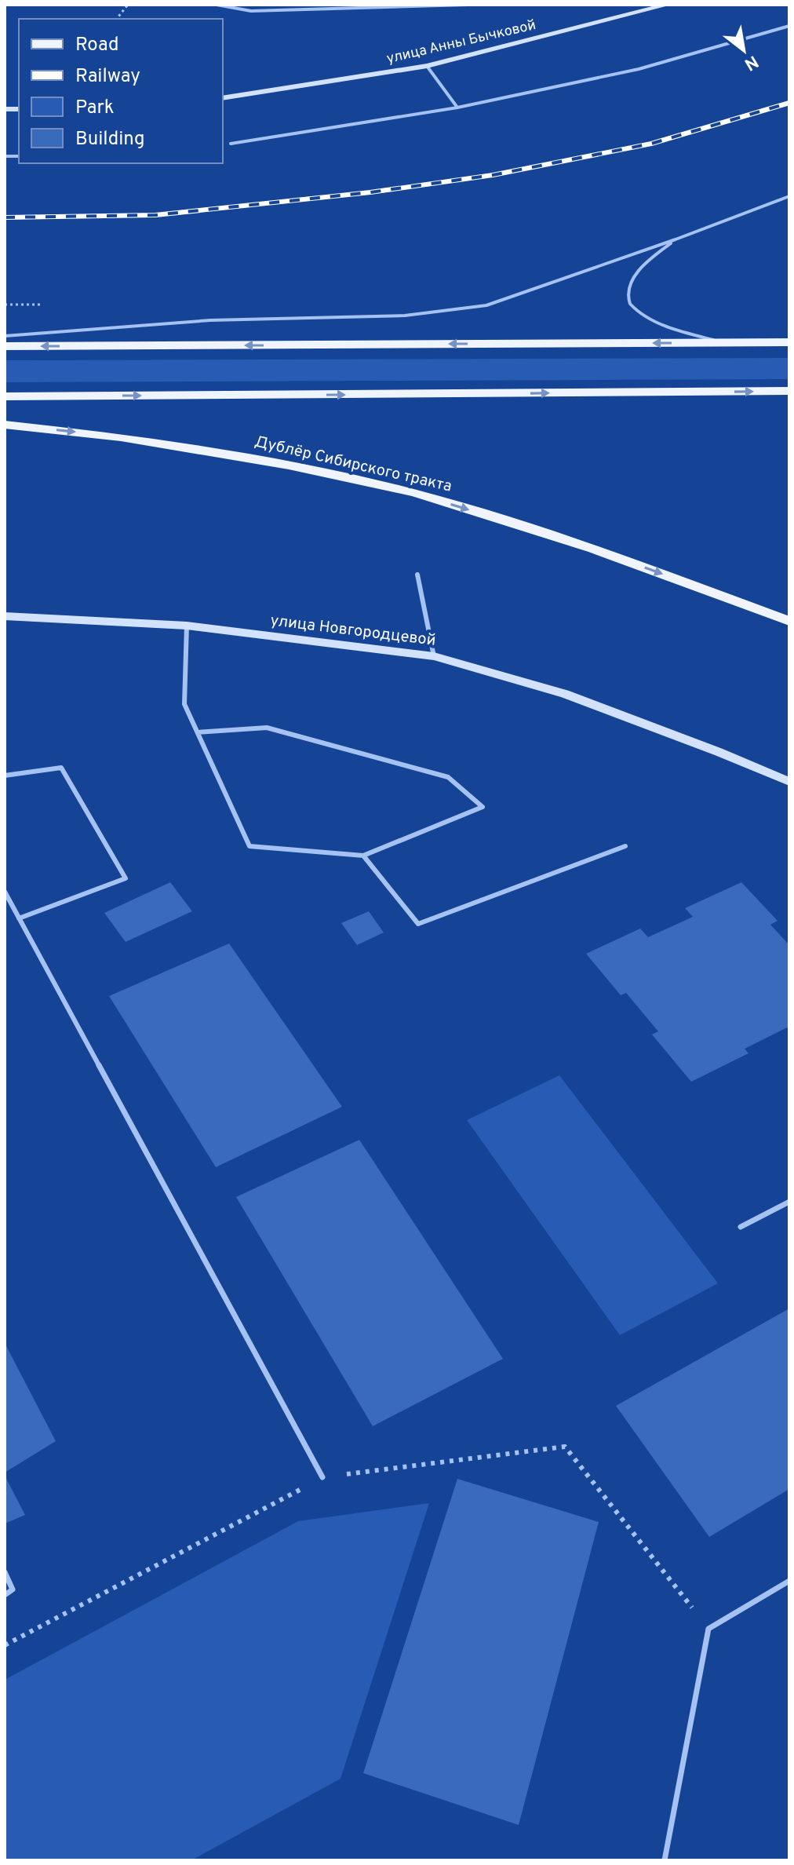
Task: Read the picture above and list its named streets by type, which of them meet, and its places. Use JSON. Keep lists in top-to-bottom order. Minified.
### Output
{"streets":{"main road":["Дублёр Сибирского тракта"],"street":["улица Анны Бычковой","улица Новгородцевой"]},"legend":["Road","Railway","Park","Building"],"north":"bottom right"}
